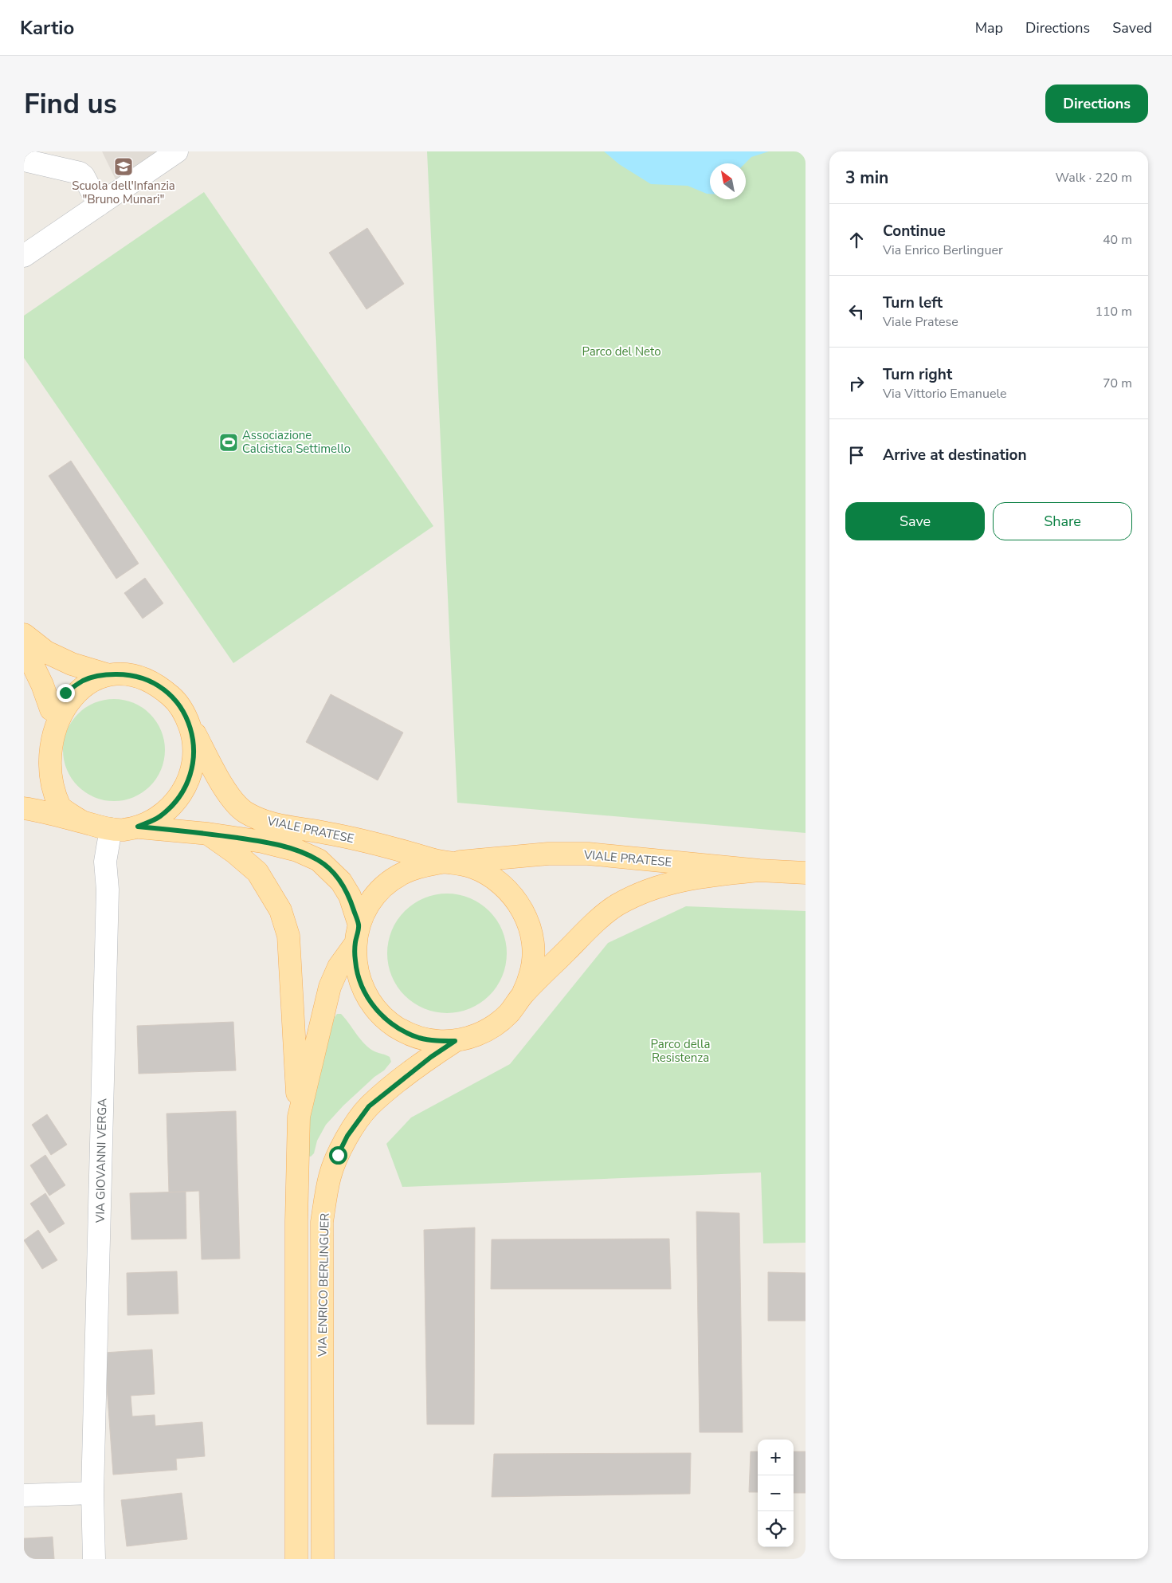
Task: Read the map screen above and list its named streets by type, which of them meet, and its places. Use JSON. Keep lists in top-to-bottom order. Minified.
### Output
{"streets":{"main road":["VIALE PRATESE","VIA ENRICO BERLINGUER"],"street":["VIA GIOVANNI VERGA"]},"crossings":[["VIALE PRATESE","VIA ENRICO BERLINGUER"]],"parks":["Parco del Neto","Parco della Resistenza"],"places":{"school or university":["Scuola dell'Infanzia \"Bruno Munari\""],"sports":["Associazione Calcistica Settimello"]},"north":"top left","page":{"header":"Kartio","nav":["Map","Directions","Saved"],"buttons":["Directions",["Save","Share"]],"title":"Find us","heading":["3 min","Walk · 220 m"],"list":[["Continue","Via Enrico Berlinguer","40 m"],["Turn left","Viale Pratese","110 m"],["Turn right","Via Vittorio Emanuele","70 m"],"Arrive at destination"],"map_buttons":["+","−"]}}
